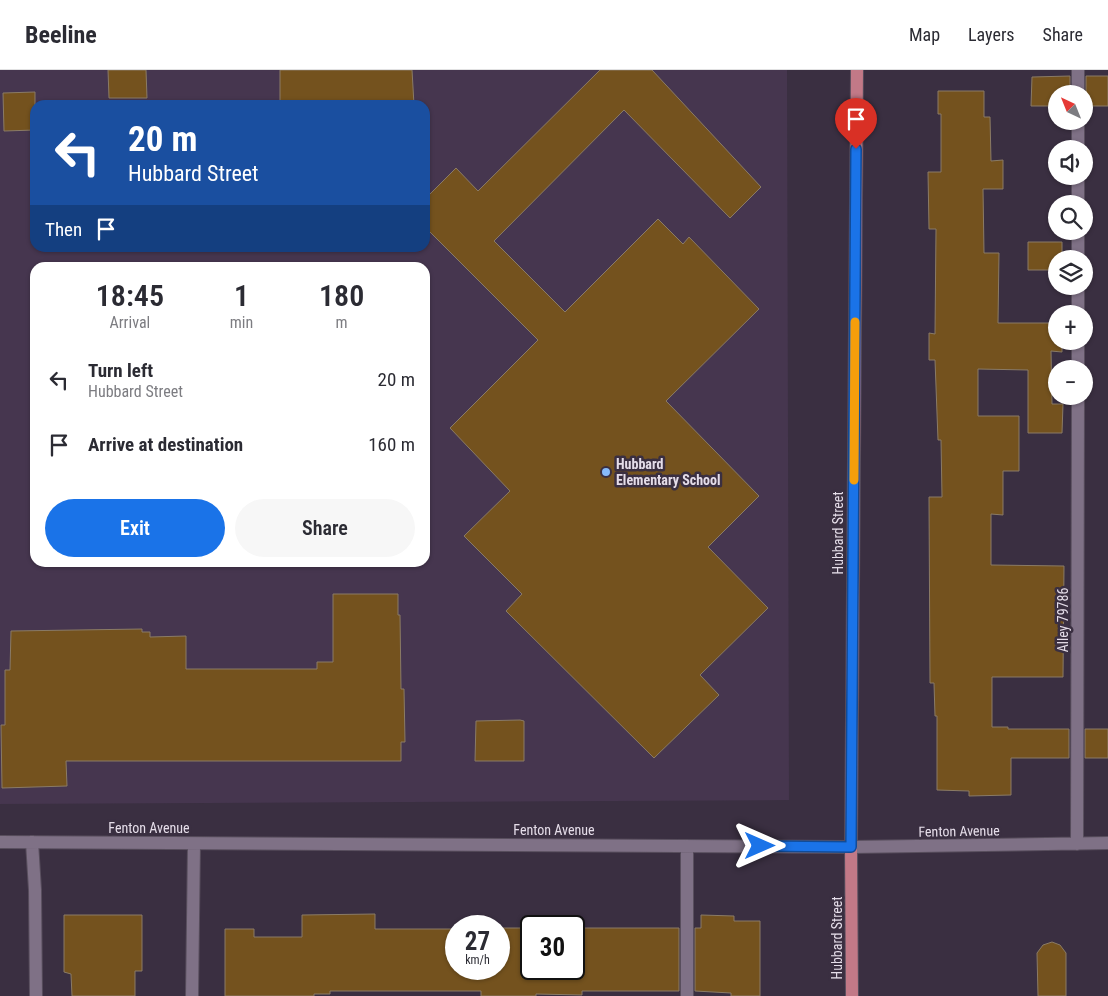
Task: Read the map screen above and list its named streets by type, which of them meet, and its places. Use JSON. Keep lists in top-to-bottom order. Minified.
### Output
{"streets":{"main road":["Hubbard Street"],"street":["Alley 79786","Fenton Avenue"]},"crossings":[["Hubbard Street","Fenton Avenue"],["Alley 79786","Fenton Avenue"]],"places":["Hubbard Elementary School"],"north":"top left","page":{"header":"Beeline","nav":["Map","Layers","Share"],"map_buttons":["+","−"],"turn":["20 m","Hubbard Street"],"then":"Then","eta":["18:45","Arrival","1","min","180","m"],"list":[{"name":"Turn left","note":"Hubbard Street","value":"20 m"},{"name":"Arrive at destination","value":"160 m"}],"buttons":["Exit","Share"],"speed":"27 km/h","limit":"30"}}
